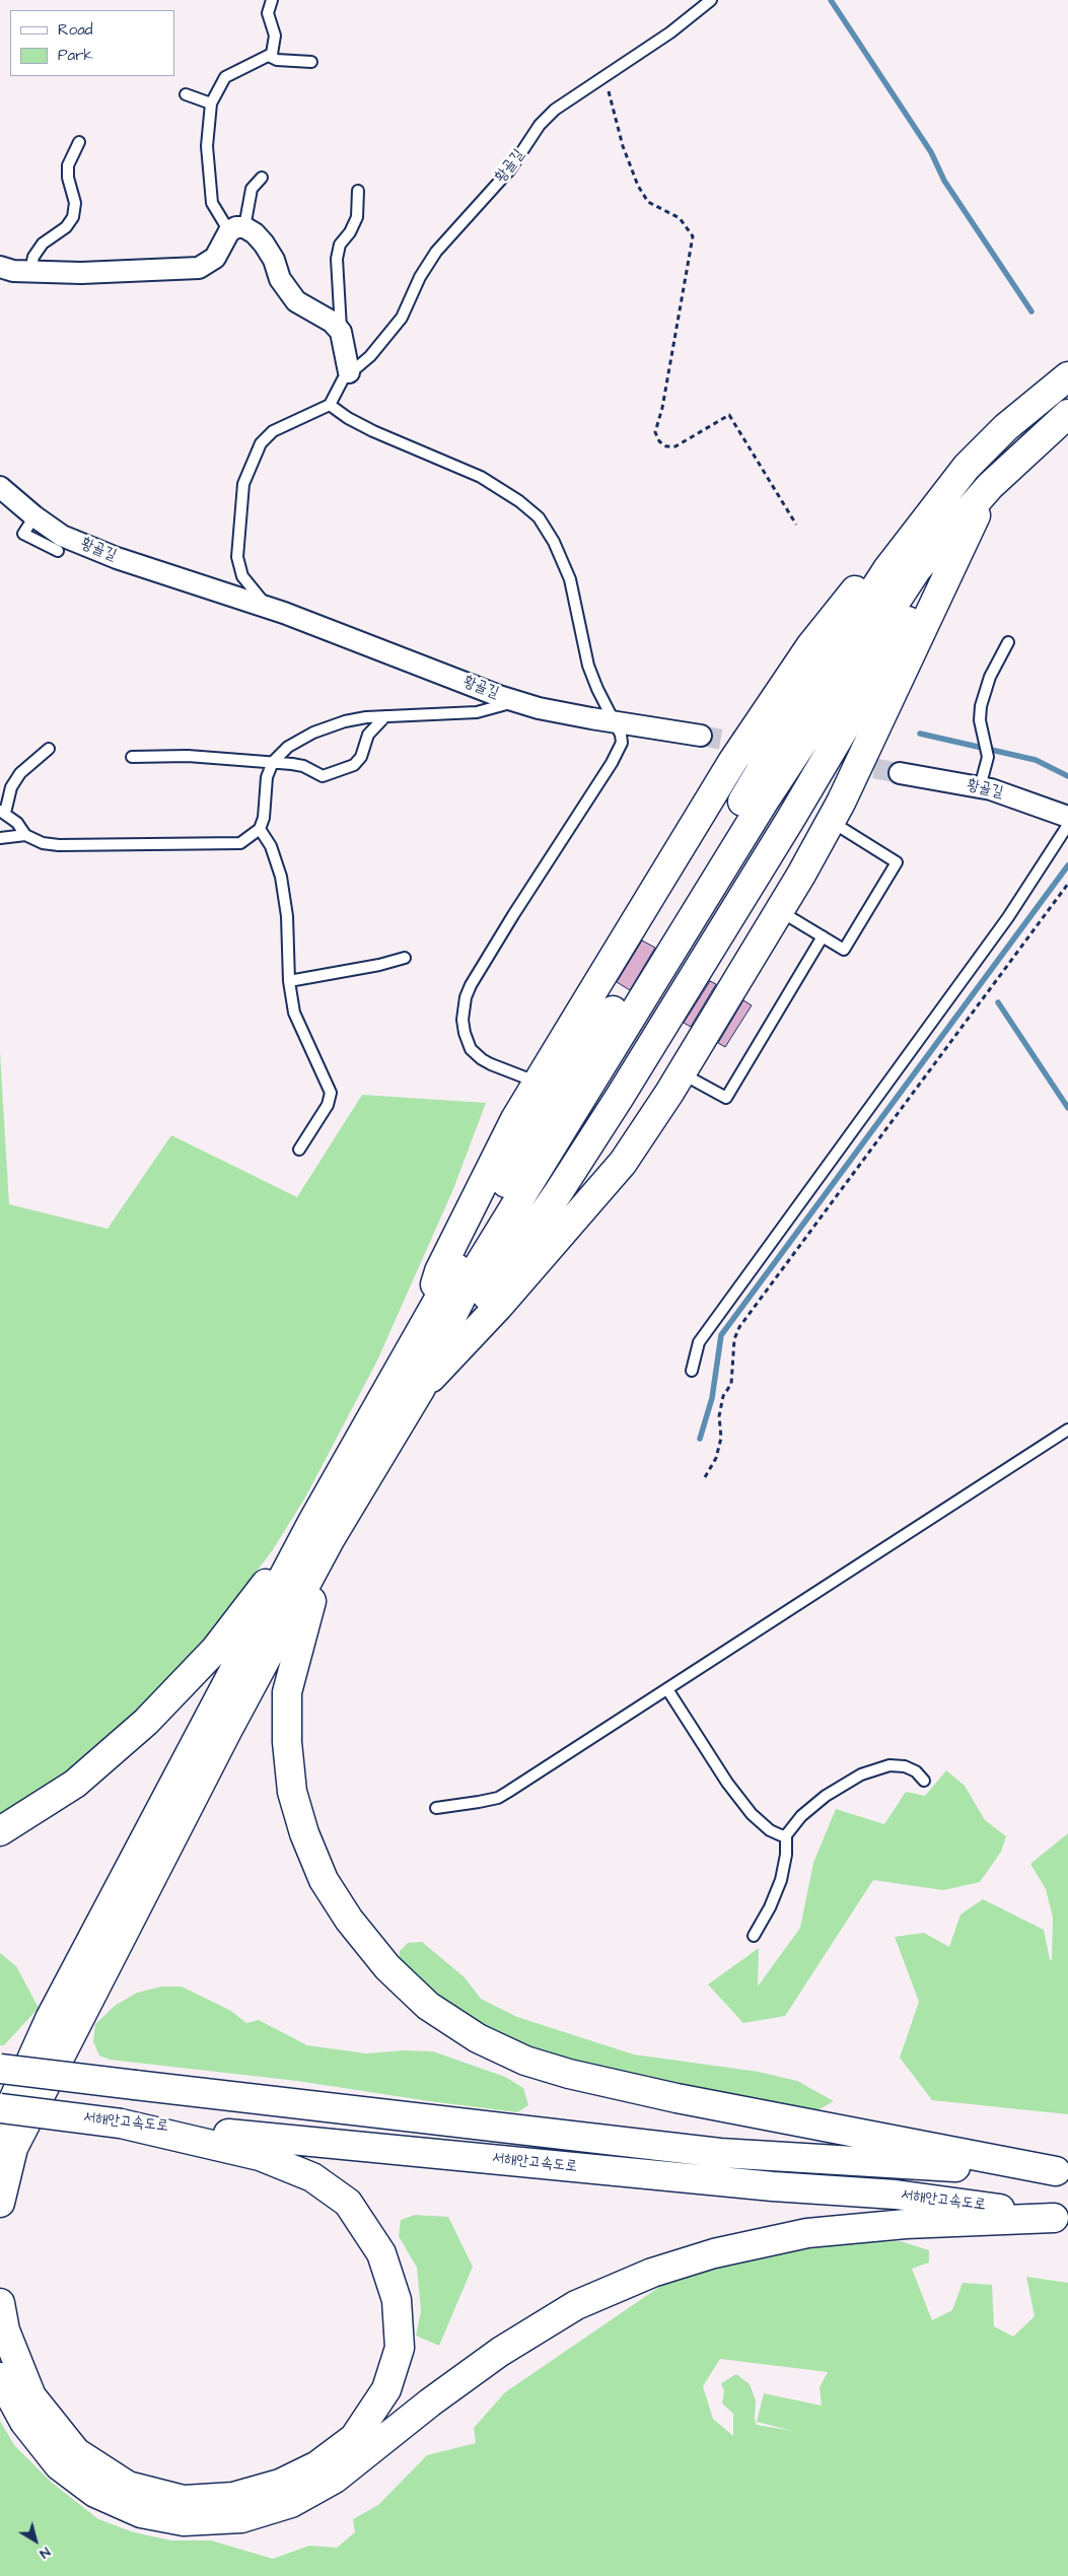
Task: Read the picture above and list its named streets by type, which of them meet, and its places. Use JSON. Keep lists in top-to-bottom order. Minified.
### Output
{"streets":{"highway":["서해안고속도로"],"street":["황골길"]},"legend":["Road","Park"],"north":"bottom right"}
